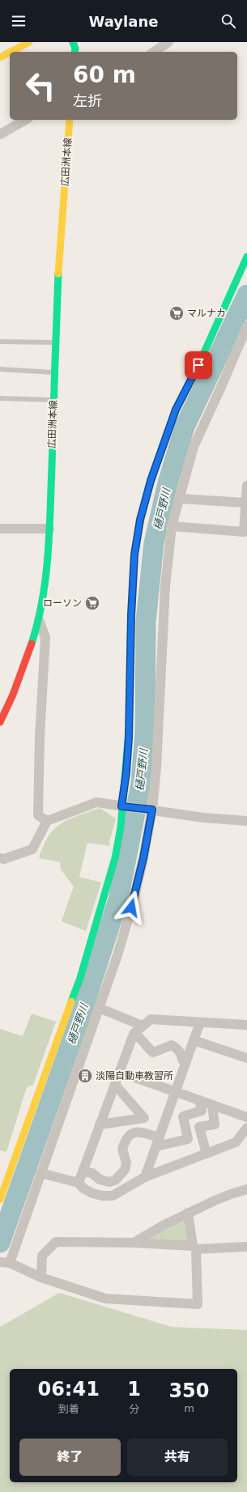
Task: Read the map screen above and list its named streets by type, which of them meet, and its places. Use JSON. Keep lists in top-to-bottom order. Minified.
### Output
{"streets":{"street":["広田洲本線"]},"water":["樋戸野川"],"places":{"supermarket":["マルナカ","ローソン"],"building":["淡陽自動車教習所"]},"page":{"header":"Waylane","turn":["60 m","左折"],"eta":["06:41","到着","1","分","350","m"],"buttons":["終了","共有"]}}
